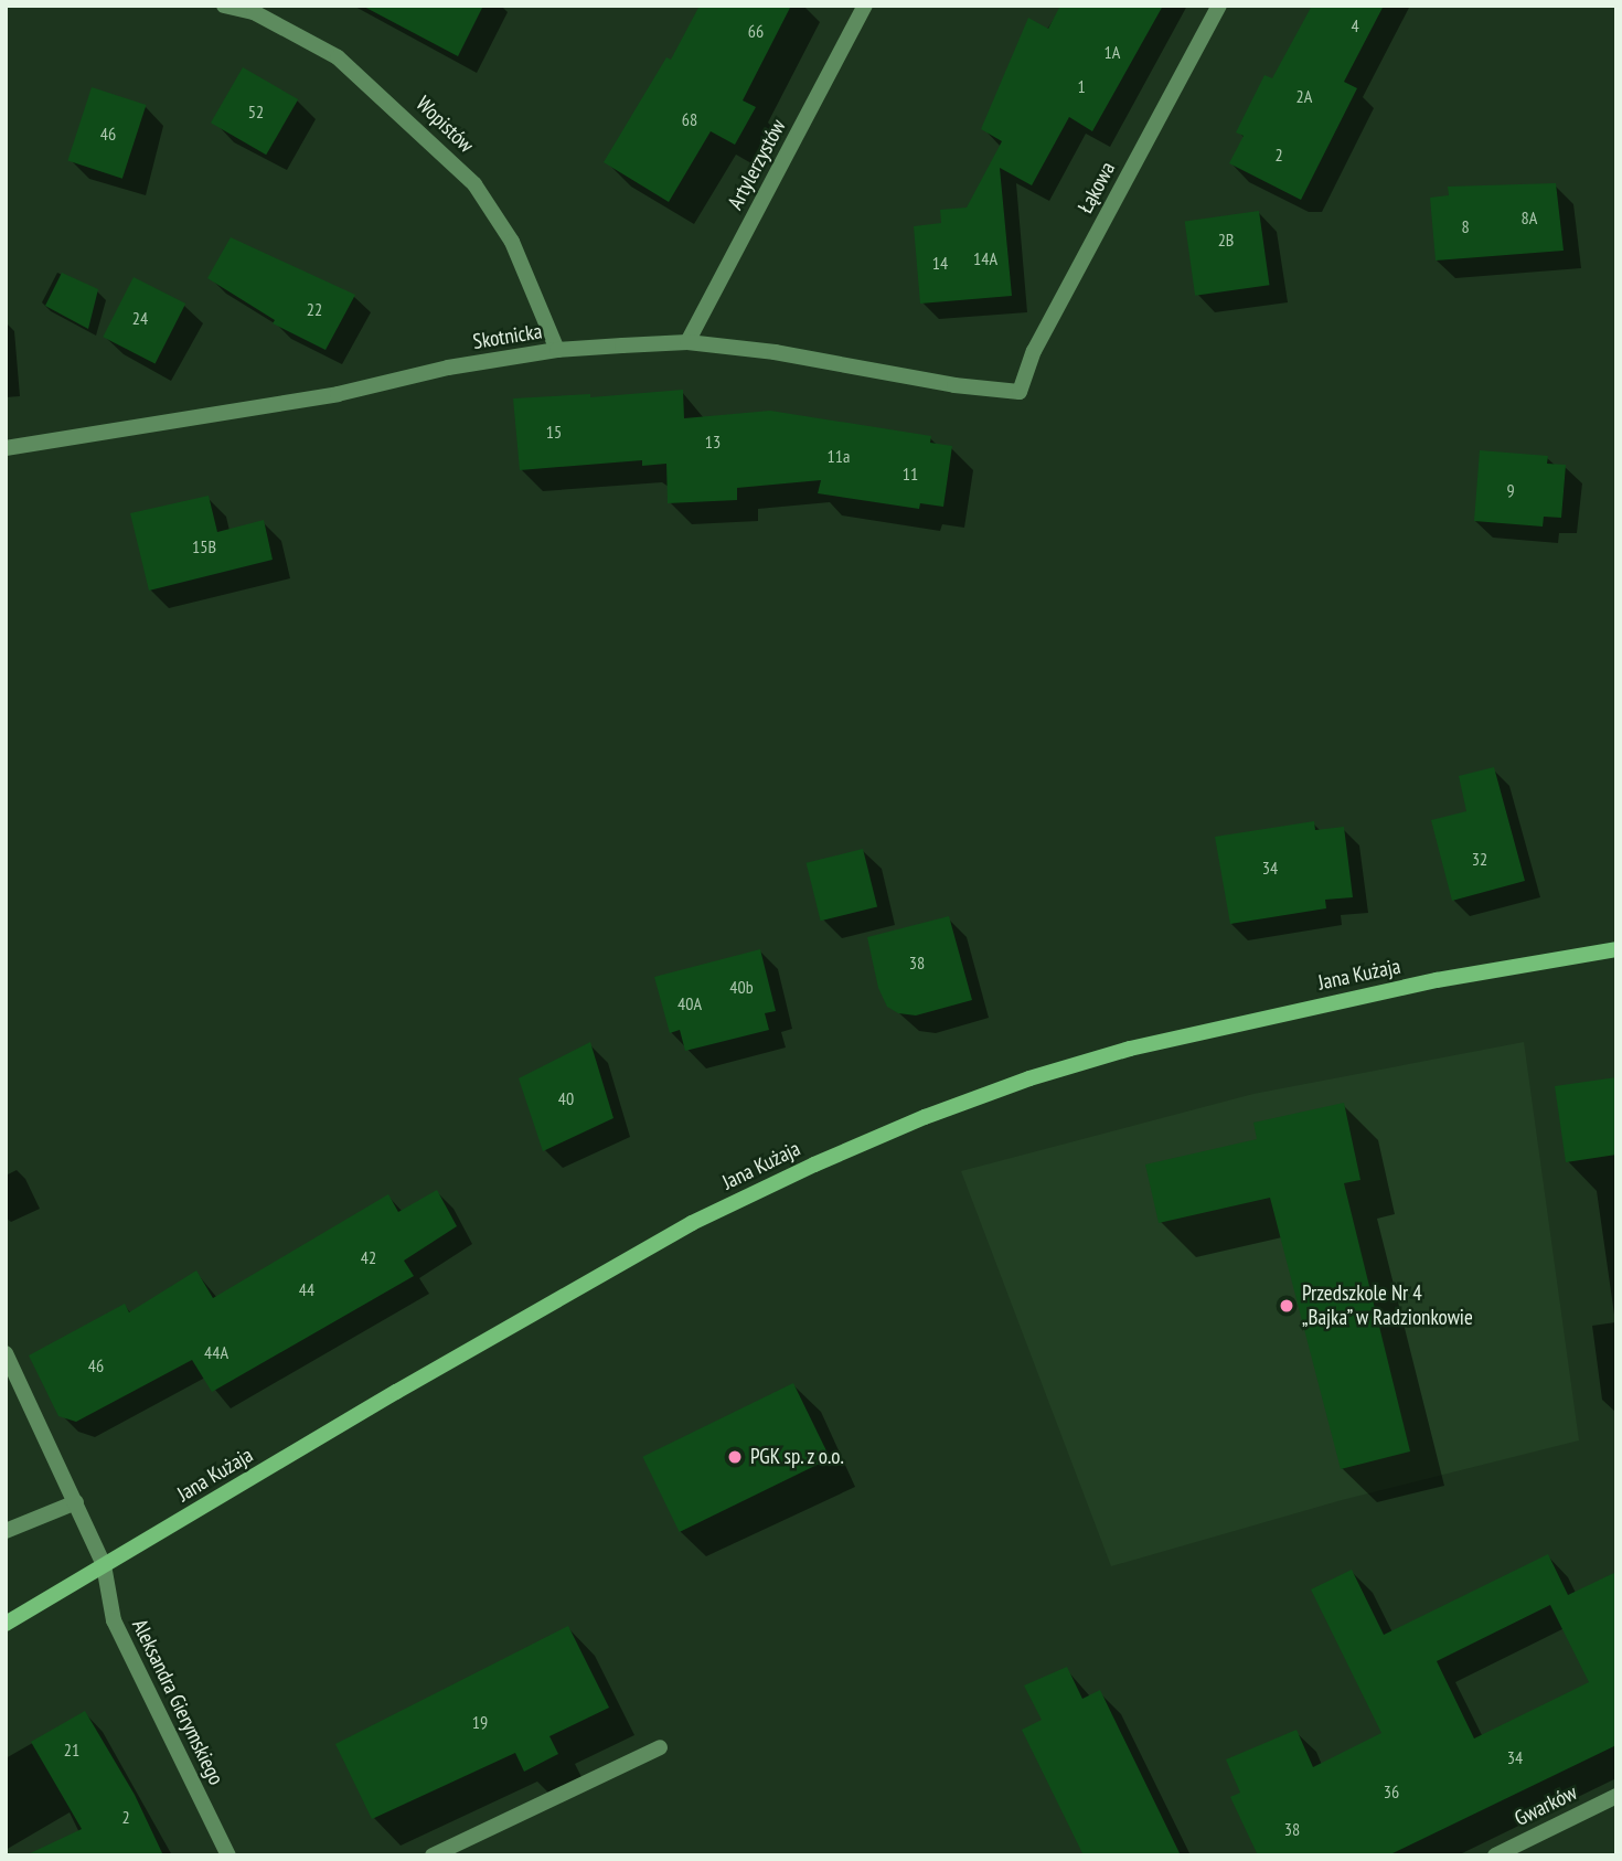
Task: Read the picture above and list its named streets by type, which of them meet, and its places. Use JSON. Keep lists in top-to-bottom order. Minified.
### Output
{"streets":{"street":["Wopistów","Artylerzystów","Łąkowa","Skotnicka","Jana Kużaja","Aleksandra Gierymskiego","Gwarków"]},"crossings":[["Wopistów","Skotnicka"],["Artylerzystów","Skotnicka"],["Łąkowa","Skotnicka"],["Jana Kużaja","Aleksandra Gierymskiego"]],"places":["Przedszkole Nr 4 „Bajka” w Radzionkowie","PGK sp. z o.o."],"house_numbers":["4","66","1A","1","2A","52","68","46","2","8A","8","2B","14A","14","22","24","15","13","11a","11","9","15B","32","34","38","40b","40A","40","42","44","44A","46","19","21","34","36","2","38"]}
